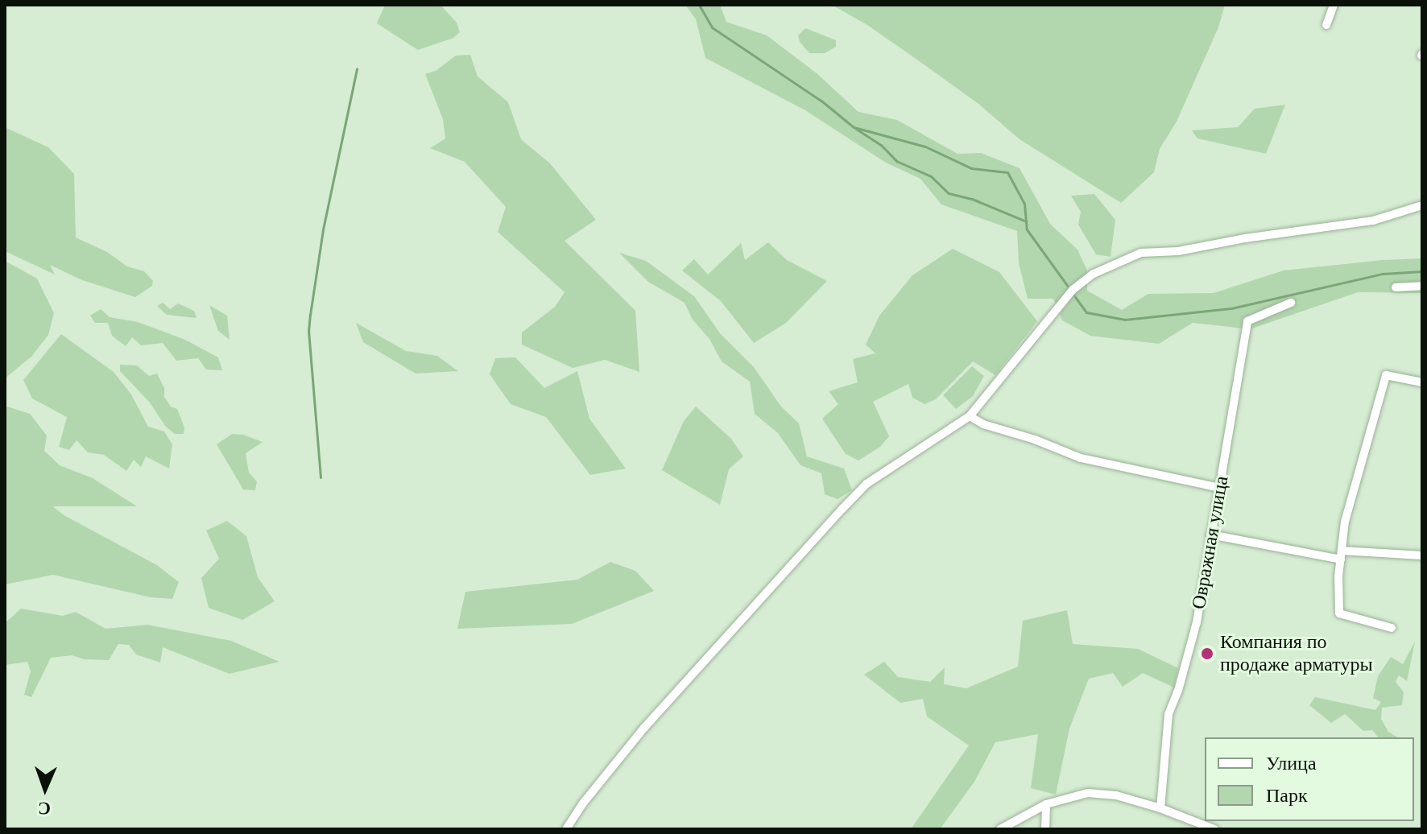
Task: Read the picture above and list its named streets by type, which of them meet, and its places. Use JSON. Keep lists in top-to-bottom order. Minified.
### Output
{"streets":{"street":["Овражная улица"]},"places":["Компания по продаже арматуры"],"legend":["Улица","Парк"],"north":"bottom"}
